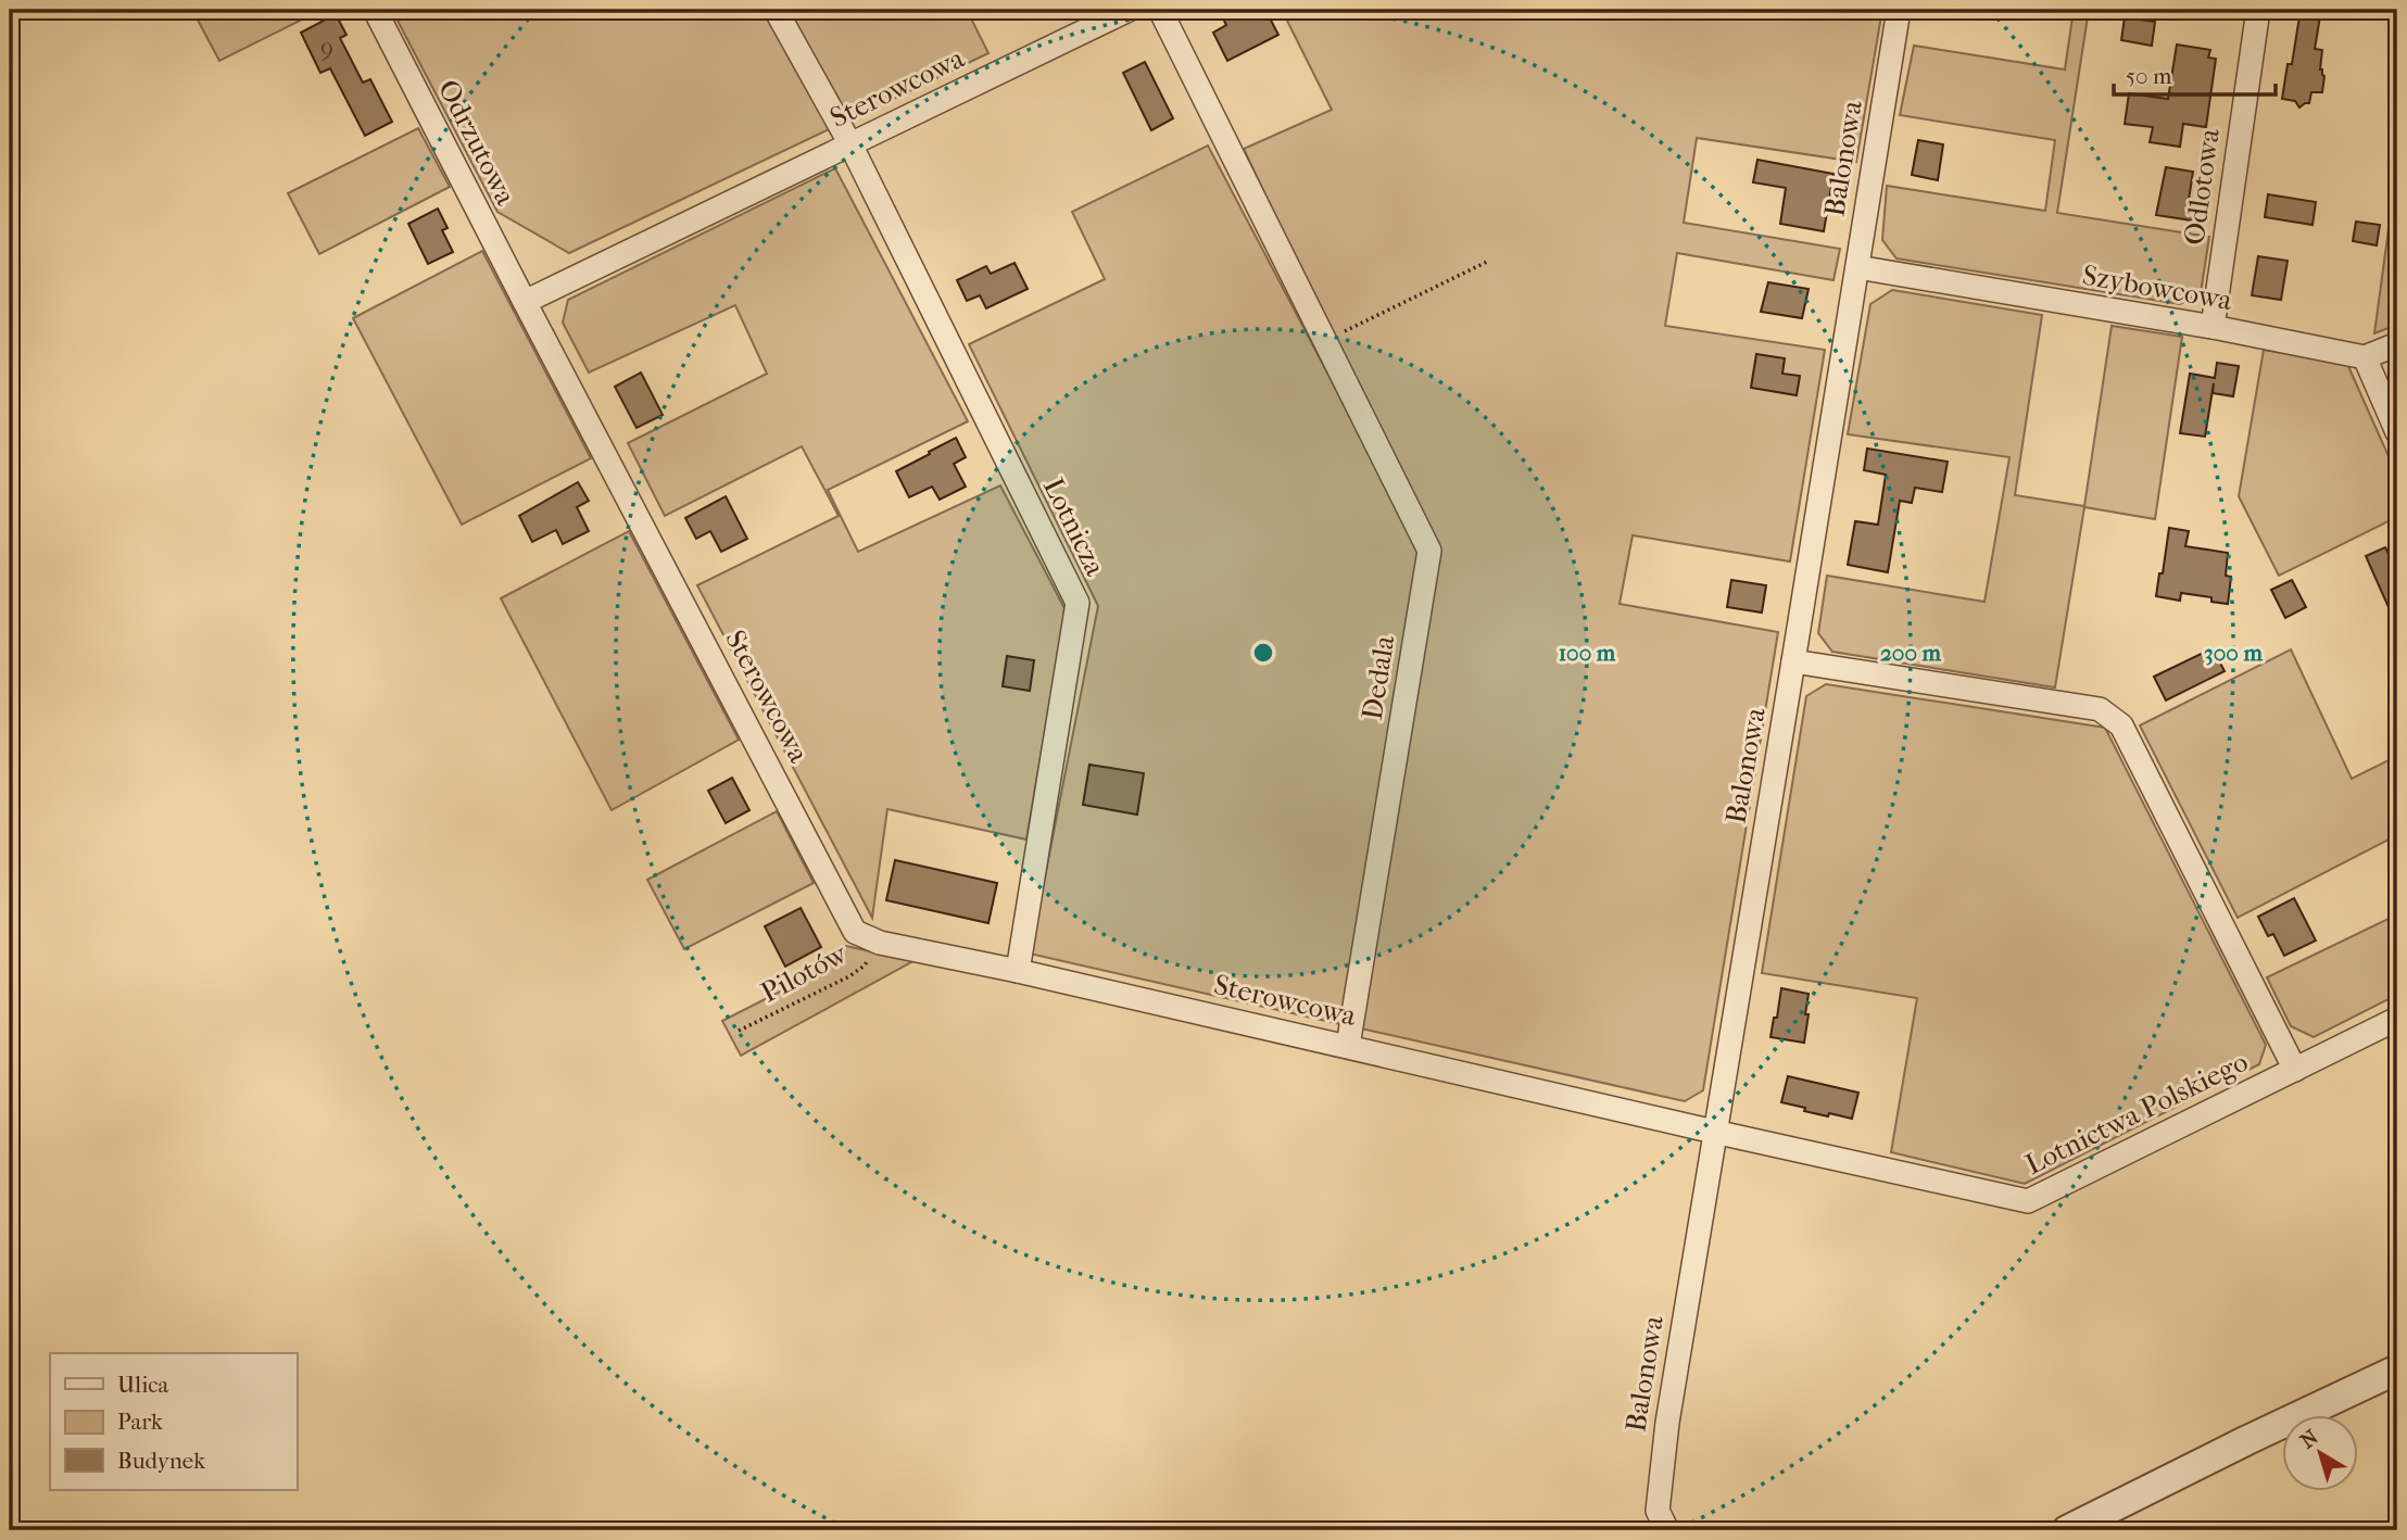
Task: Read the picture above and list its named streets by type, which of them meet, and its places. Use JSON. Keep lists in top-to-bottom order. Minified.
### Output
{"streets":{"street":["Sterowcowa","Odrzutowa","Balonowa","Odlotowa","Szybowcowa","Lotnicza","Dedala","Lotnictwa Polskiego"],"path":["Pilotów"]},"crossings":[["Sterowcowa","Odrzutowa"],["Sterowcowa","Balonowa"],["Sterowcowa","Lotnicza"],["Sterowcowa","Dedala"],["Sterowcowa","Pilotów"],["Sterowcowa","Lotnictwa Polskiego"],["Balonowa","Szybowcowa"],["Balonowa","Lotnictwa Polskiego"],["Odlotowa","Szybowcowa"]],"house_numbers":["9"],"legend":["Ulica","Park","Budynek"],"scale_bar":"50 m","north":"top left","rings":["100 m","200 m","300 m"]}
